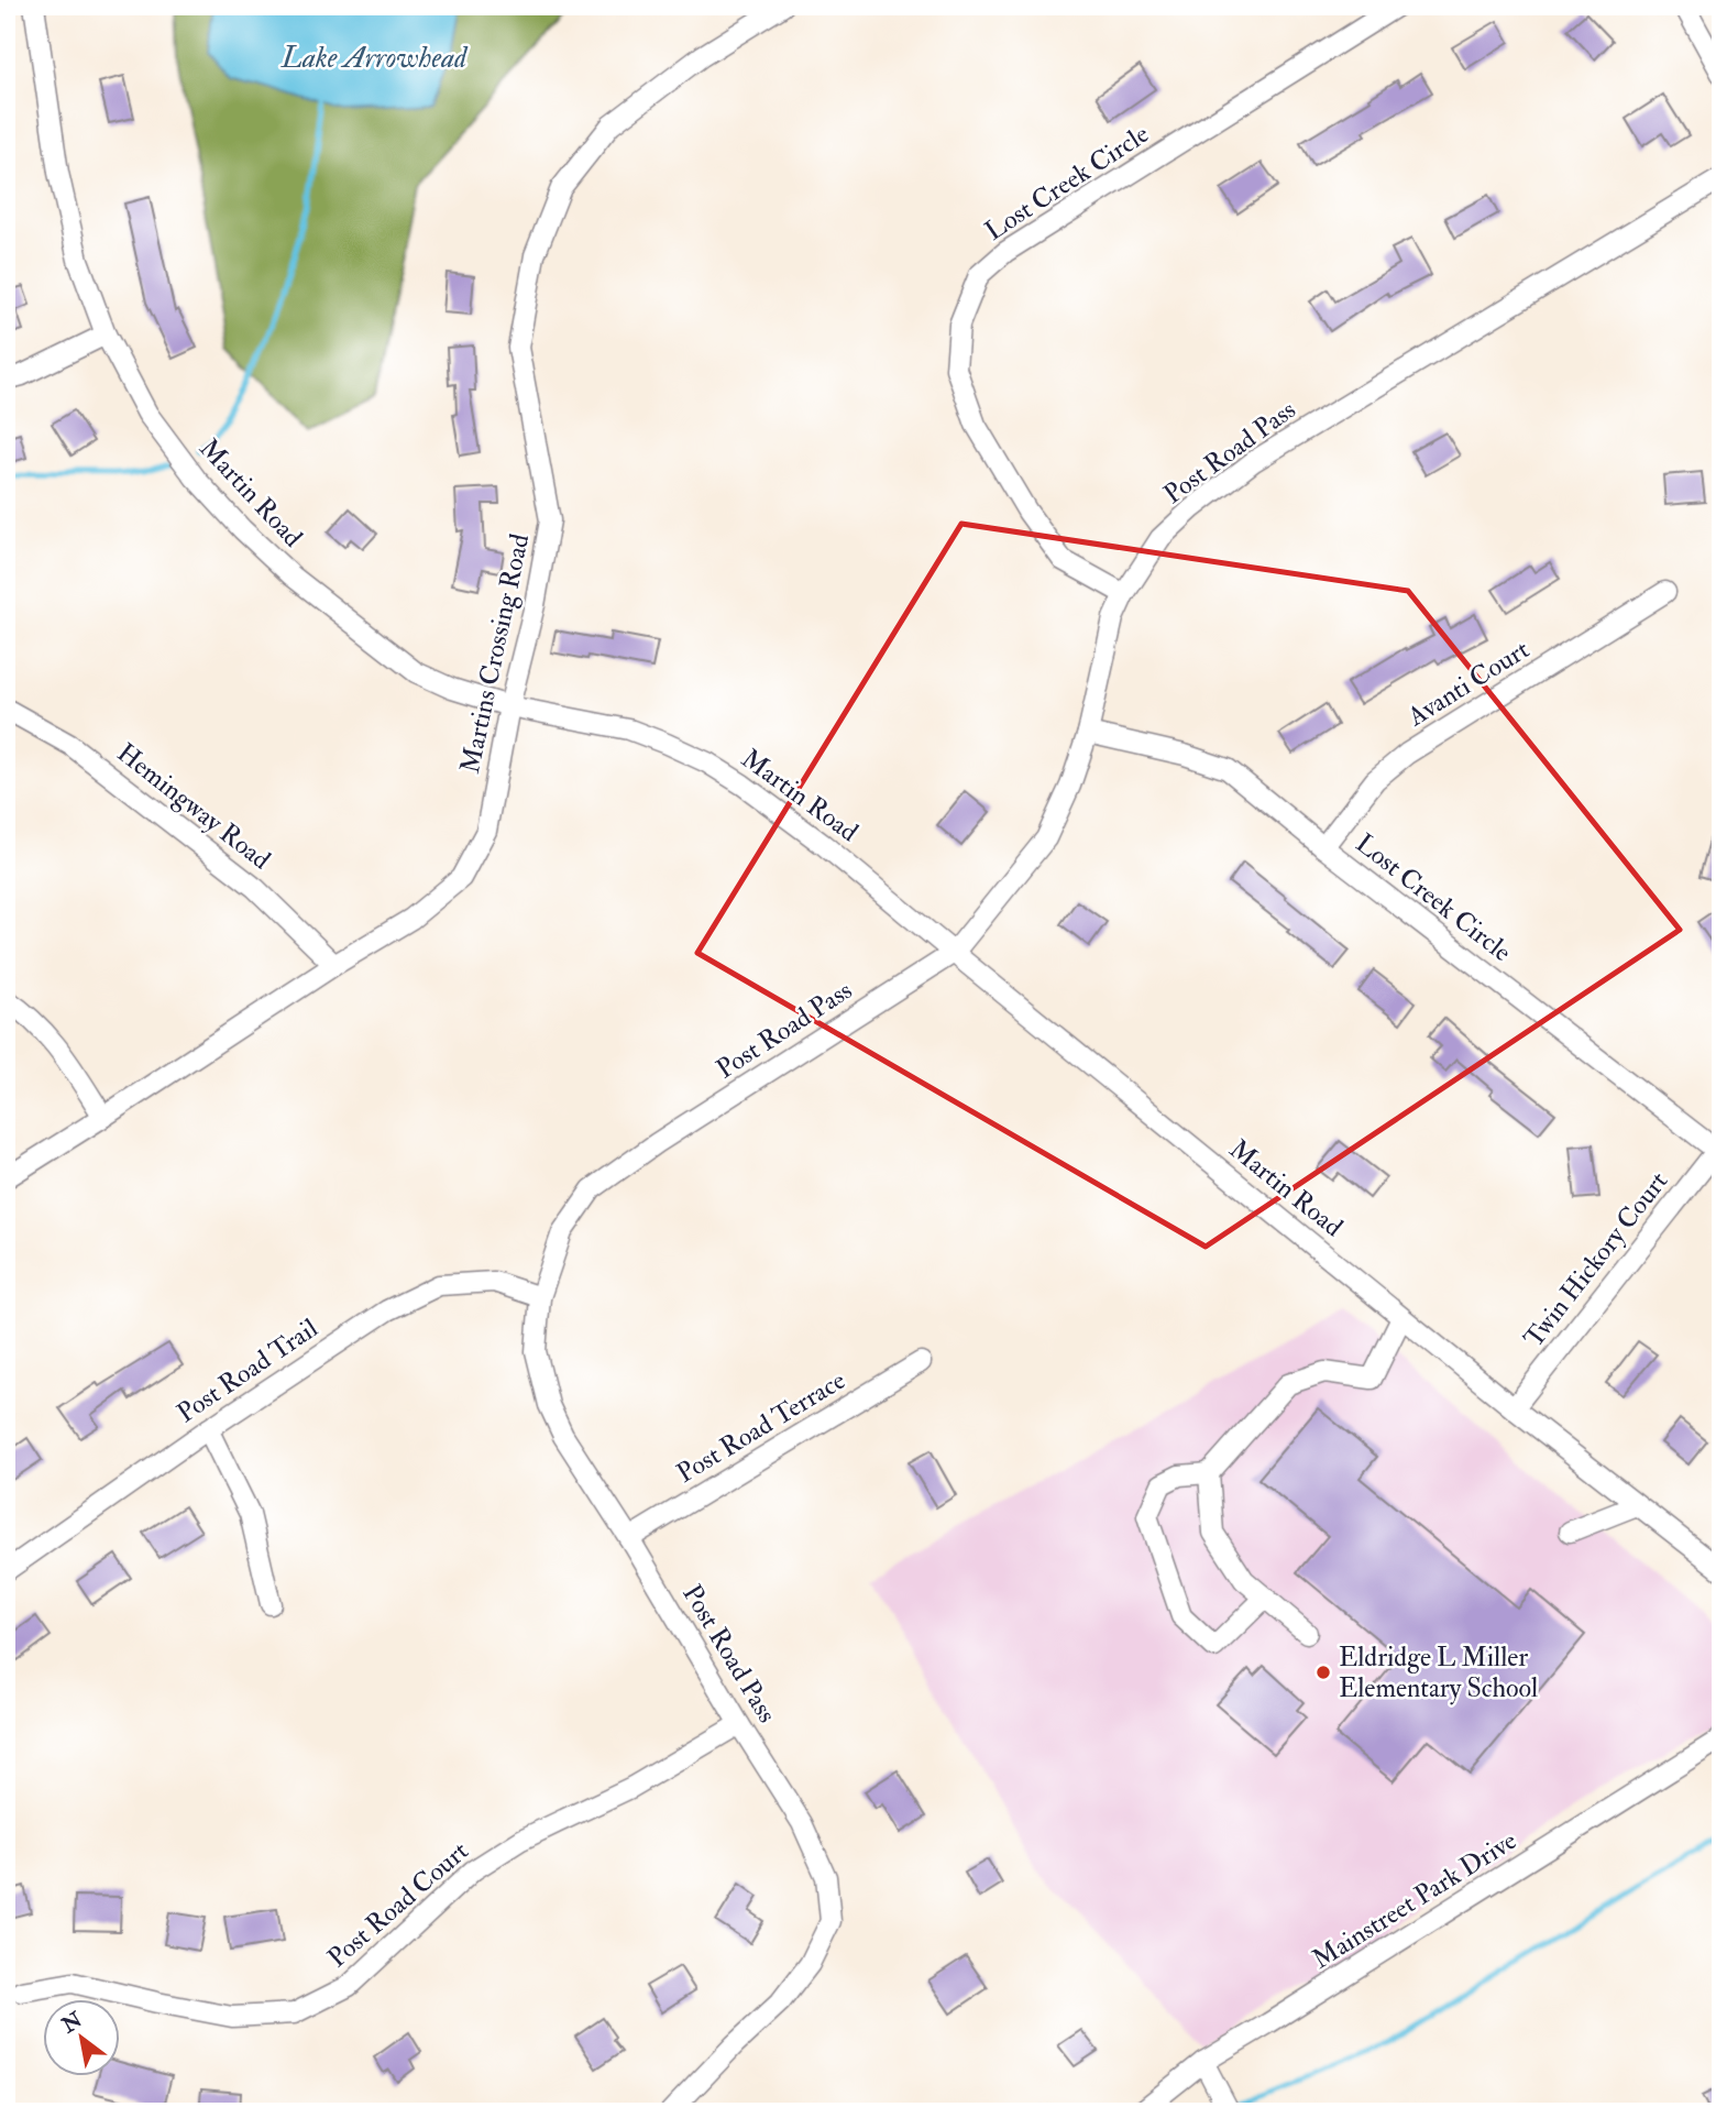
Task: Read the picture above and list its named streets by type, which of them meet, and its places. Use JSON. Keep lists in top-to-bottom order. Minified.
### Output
{"streets":{"street":["Lost Creek Circle","Post Road Pass","Martin Road","Martins Crossing Road","Avanti Court","Hemingway Road","Twin Hickory Court","Post Road Trail","Post Road Terrace","Mainstreet Park Drive","Post Road Court"]},"crossings":[["Lost Creek Circle","Post Road Pass"],["Lost Creek Circle","Avanti Court"],["Lost Creek Circle","Twin Hickory Court"],["Post Road Pass","Martin Road"],["Post Road Pass","Post Road Trail"],["Post Road Pass","Post Road Terrace"],["Post Road Pass","Post Road Court"],["Martin Road","Martins Crossing Road"],["Martin Road","Twin Hickory Court"],["Martins Crossing Road","Hemingway Road"]],"water":["Lake Arrowhead"],"places":["Eldridge L Miller Elementary School"],"north":"top left"}
